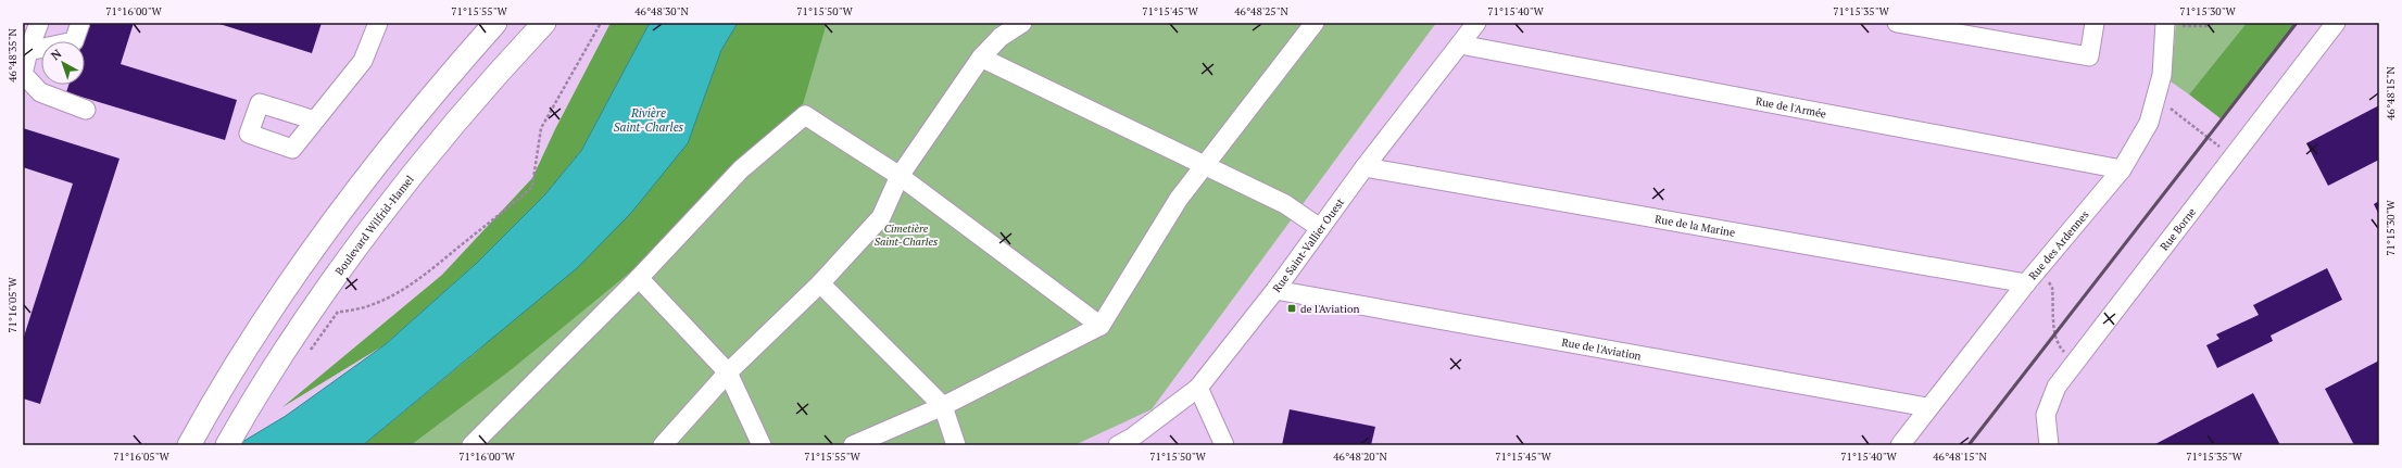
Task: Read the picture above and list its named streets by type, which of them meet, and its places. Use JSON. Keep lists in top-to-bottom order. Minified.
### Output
{"streets":{"main road":["Boulevard Wilfrid-Hamel"],"street":["Rue de l'Armée","Rue de la Marine","Rue Borne","Rue Saint-Vallier Ouest","Rue des Ardennes","Rue de l'Aviation"]},"crossings":[["Rue de l'Armée","Rue Saint-Vallier Ouest"],["Rue de l'Armée","Rue des Ardennes"],["Rue de la Marine","Rue Saint-Vallier Ouest"],["Rue de la Marine","Rue des Ardennes"],["Rue Saint-Vallier Ouest","Rue de l'Aviation"],["Rue des Ardennes","Rue de l'Aviation"]],"water":["Rivière Saint-Charles"],"parks":["Cimetière Saint-Charles"],"places":{"transit":["de l'Aviation"]},"north":"top left","coordinates":["71°16'00\"W","71°15'55\"W","46°48'30\"N","71°15'50\"W","71°15'45\"W","46°48'25\"N","71°15'40\"W","71°15'35\"W","71°15'30\"W","46°48'35\"N","46°48'15\"N","71°16'05\"W","46°48'20\"N"]}
